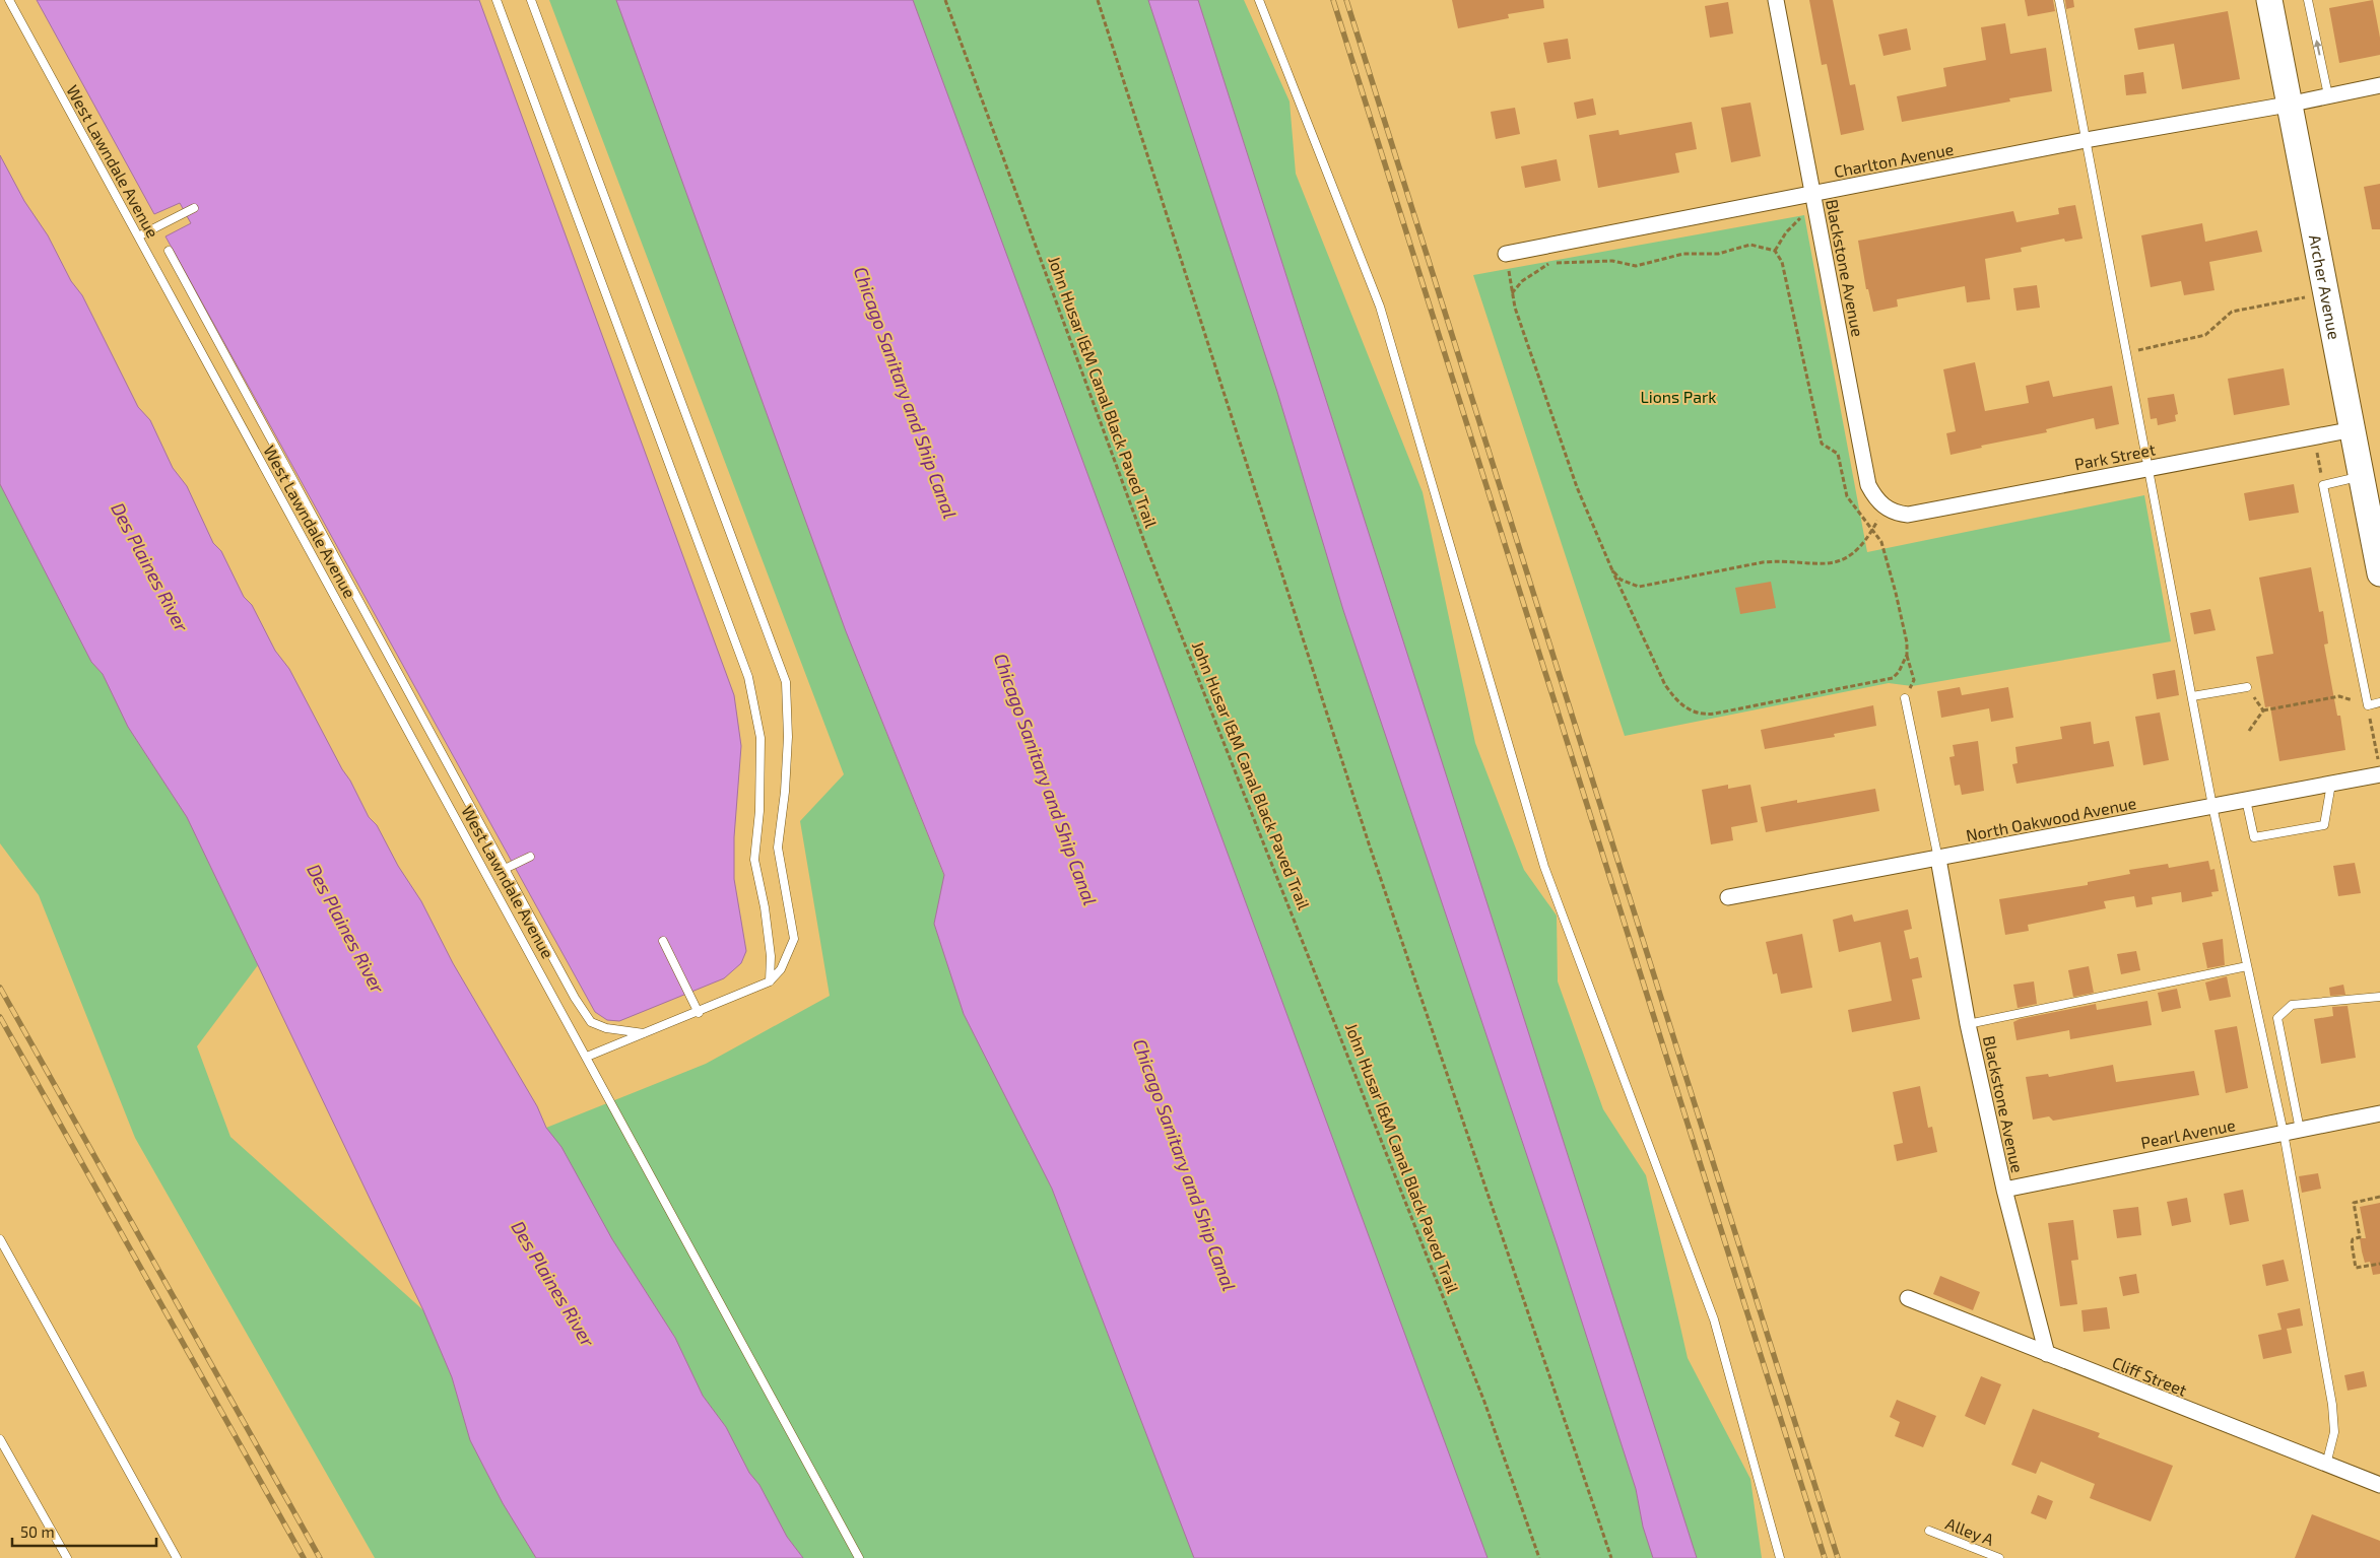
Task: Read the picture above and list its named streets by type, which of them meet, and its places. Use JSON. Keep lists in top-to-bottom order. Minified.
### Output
{"streets":{"main road":["Archer Avenue"],"street":["Charlton Avenue","Blackstone Avenue","Park Street","North Oakwood Avenue","Pearl Avenue","Cliff Street"],"lane":["West Lawndale Avenue","Alley A"],"path":["John Husar I&M Canal Black Paved Trail"]},"crossings":[["Charlton Avenue","Blackstone Avenue"],["Charlton Avenue","Archer Avenue"],["Blackstone Avenue","Park Street"],["Blackstone Avenue","North Oakwood Avenue"],["Blackstone Avenue","Pearl Avenue"],["Blackstone Avenue","Cliff Street"],["Archer Avenue","Park Street"]],"water":["Chicago Sanitary and Ship Canal","Des Plaines River"],"parks":["Lions Park"],"scale_bar":"50 m"}
